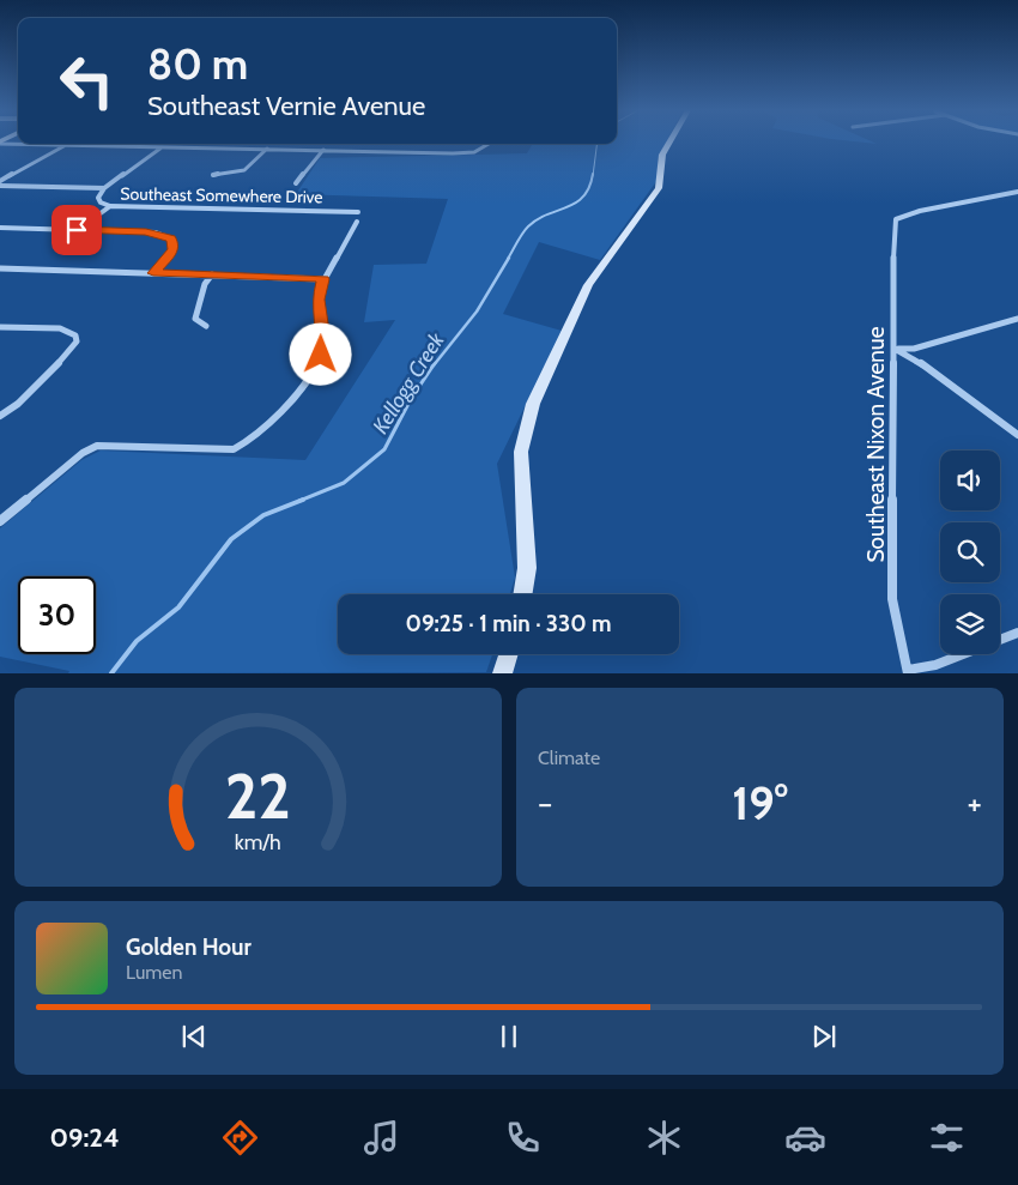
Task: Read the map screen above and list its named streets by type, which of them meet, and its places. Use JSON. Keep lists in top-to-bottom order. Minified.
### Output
{"streets":{"street":["Southeast Somewhere Drive","Southeast Nixon Avenue"]},"water":["Kellogg Creek"],"page":{"turn":["80 m","Southeast Vernie Avenue"],"limit":"30","trip":"09:25 · 1 min · 330 m","tile":"Climate","heat":["−","19°","+"],"song":["Golden Hour","Lumen"],"tabs":"09:24","gauge":["22","km/h"]}}
